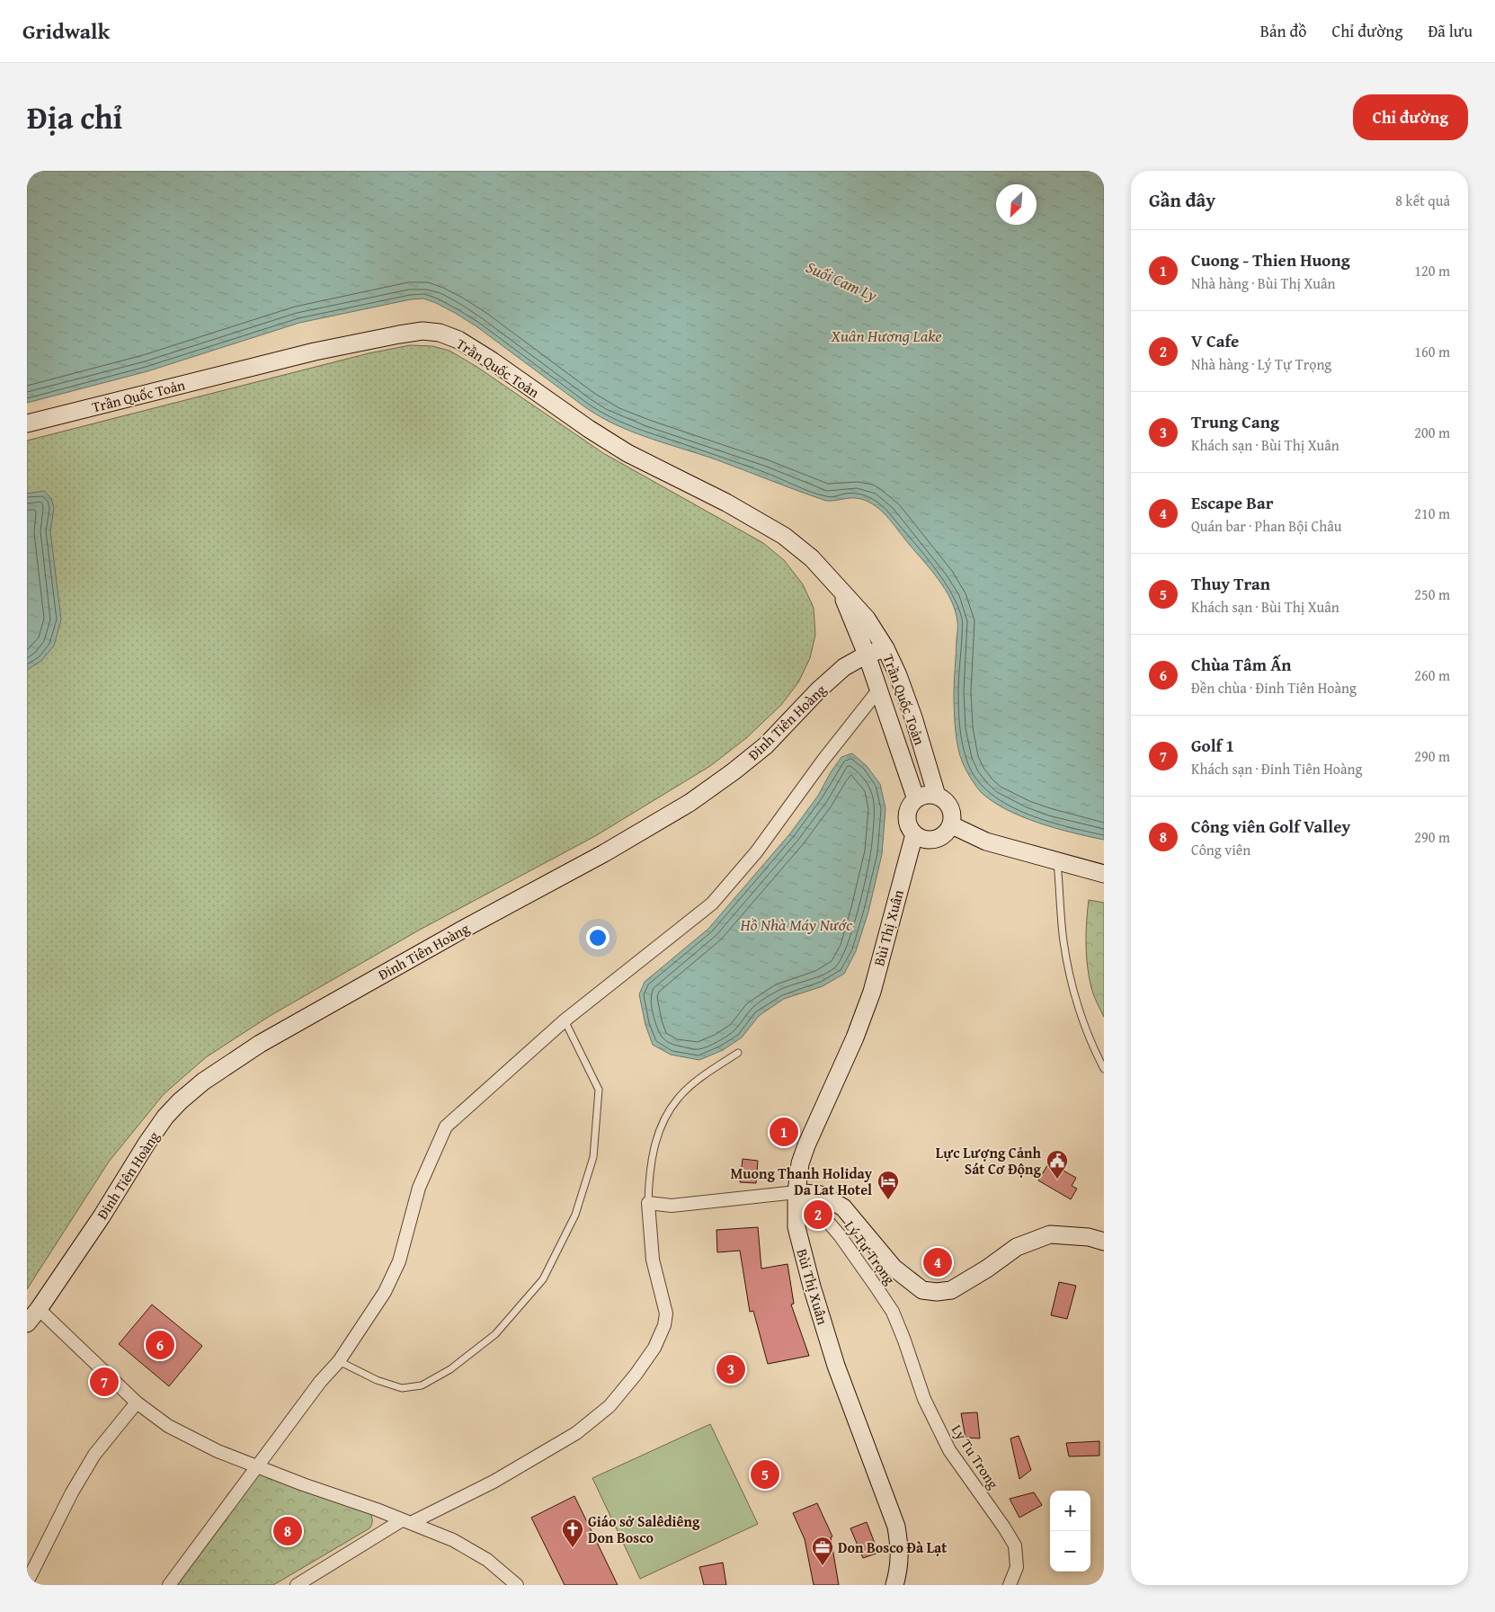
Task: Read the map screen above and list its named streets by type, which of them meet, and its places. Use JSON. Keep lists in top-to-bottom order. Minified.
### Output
{"streets":{"main road":["Trần Quốc Toản","Đinh Tiên Hoàng","Bùi Thị Xuân"],"street":["Lý Tự Trọng"]},"crossings":[["Trần Quốc Toản","Đinh Tiên Hoàng"],["Trần Quốc Toản","Bùi Thị Xuân"],["Bùi Thị Xuân","Lý Tự Trọng"]],"water":["Suối Cam Ly","Xuân Hương Lake","Hồ Nhà Máy Nước"],"places":{"public building":["Lực Lượng Cảnh Sát Cơ Động"],"hotel":["Muong Thanh Holiday Da Lat Hotel"],"church":["Giáo sở Salêdiêng Don Bosco"],"office":["Don Bosco Đà Lạt"]},"north":"bottom left","page":{"header":"Gridwalk","nav":["Bản đồ","Chỉ đường","Đã lưu"],"title":"Địa chỉ","buttons":"Chỉ đường","heading":["Gần đây","8 kết quả"],"list":[{"mark":"1","name":"Cuong - Thien Huong","note":"Nhà hàng · Bùi Thị Xuân","value":"120 m"},{"mark":"2","name":"V Cafe","note":"Nhà hàng · Lý Tự Trọng","value":"160 m"},{"mark":"3","name":"Trung Cang","note":"Khách sạn · Bùi Thị Xuân","value":"200 m"},{"mark":"4","name":"Escape Bar","note":"Quán bar · Phan Bội Châu","value":"210 m"},{"mark":"5","name":"Thuy Tran","note":"Khách sạn · Bùi Thị Xuân","value":"250 m"},{"mark":"6","name":"Chùa Tâm Ấn","note":"Đền chùa · Đinh Tiên Hoàng","value":"260 m"},{"mark":"7","name":"Golf 1","note":"Khách sạn · Đinh Tiên Hoàng","value":"290 m"},{"mark":"8","name":"Công viên Golf Valley","note":"Công viên","value":"290 m"}],"pins":["1","2","4","6","3","7","5","8"],"map_buttons":["+","−"]}}
